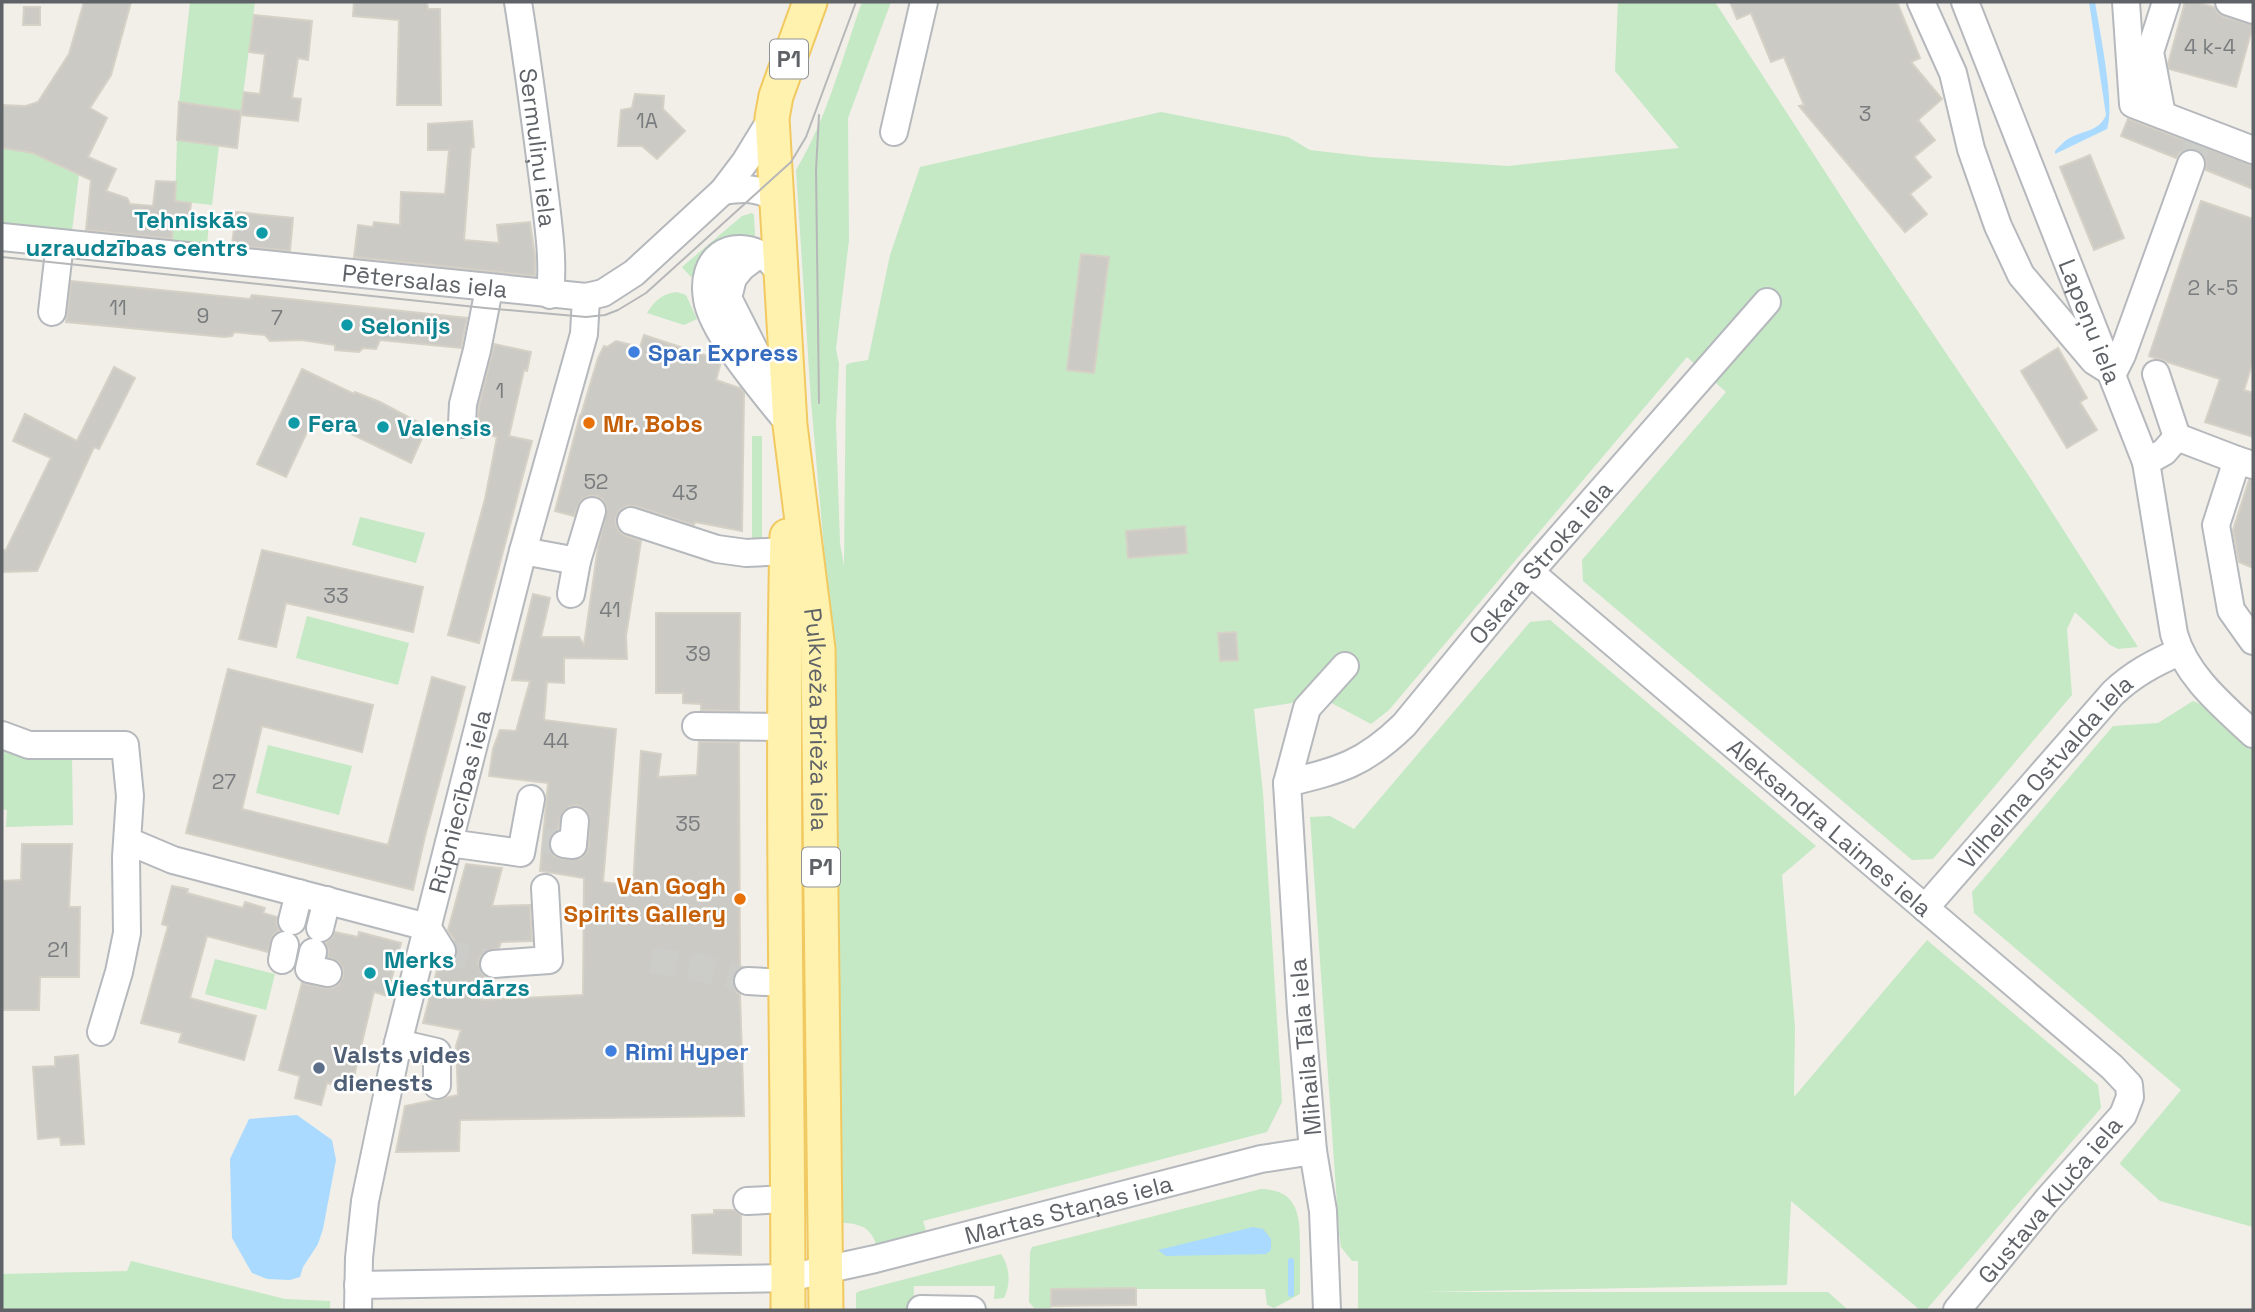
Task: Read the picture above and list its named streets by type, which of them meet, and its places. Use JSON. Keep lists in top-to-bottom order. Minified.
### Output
{"streets":{"main road":["P1","Pulkveža Brieža iela"],"street":["Sermuliņu iela","Pētersalas iela","Lapeņu iela","Oskara Stroka iela","Vilhelma Ostvalda iela","Rūpniecības iela","Aleksandra Laimes iela","Mihaila Tāla iela","Gustava Kluča iela","Martas Staņas iela"]},"crossings":[["P1","Pētersalas iela"],["P1","Pulkveža Brieža iela"],["Sermuliņu iela","Pētersalas iela"],["Pētersalas iela","Pulkveža Brieža iela"],["Pētersalas iela","Rūpniecības iela"],["Lapeņu iela","Vilhelma Ostvalda iela"],["Oskara Stroka iela","Aleksandra Laimes iela"],["Oskara Stroka iela","Mihaila Tāla iela"],["Pulkveža Brieža iela","Martas Staņas iela"],["Vilhelma Ostvalda iela","Aleksandra Laimes iela"],["Rūpniecības iela","Martas Staņas iela"],["Aleksandra Laimes iela","Gustava Kluča iela"],["Mihaila Tāla iela","Martas Staņas iela"]],"places":["Tehniskās uzraudzības centrs","Selonijs","Spar Express","Fera","Mr. Bobs","Valensis","Van Gogh Spirits Gallery","Merks Viesturdārzs","Rimi Hyper","Valsts vides dienests"],"house_numbers":["4 k-4","3","1A","2 k-5","11","9","7","1","52","43","33","41","39","44","27","35","21"]}
